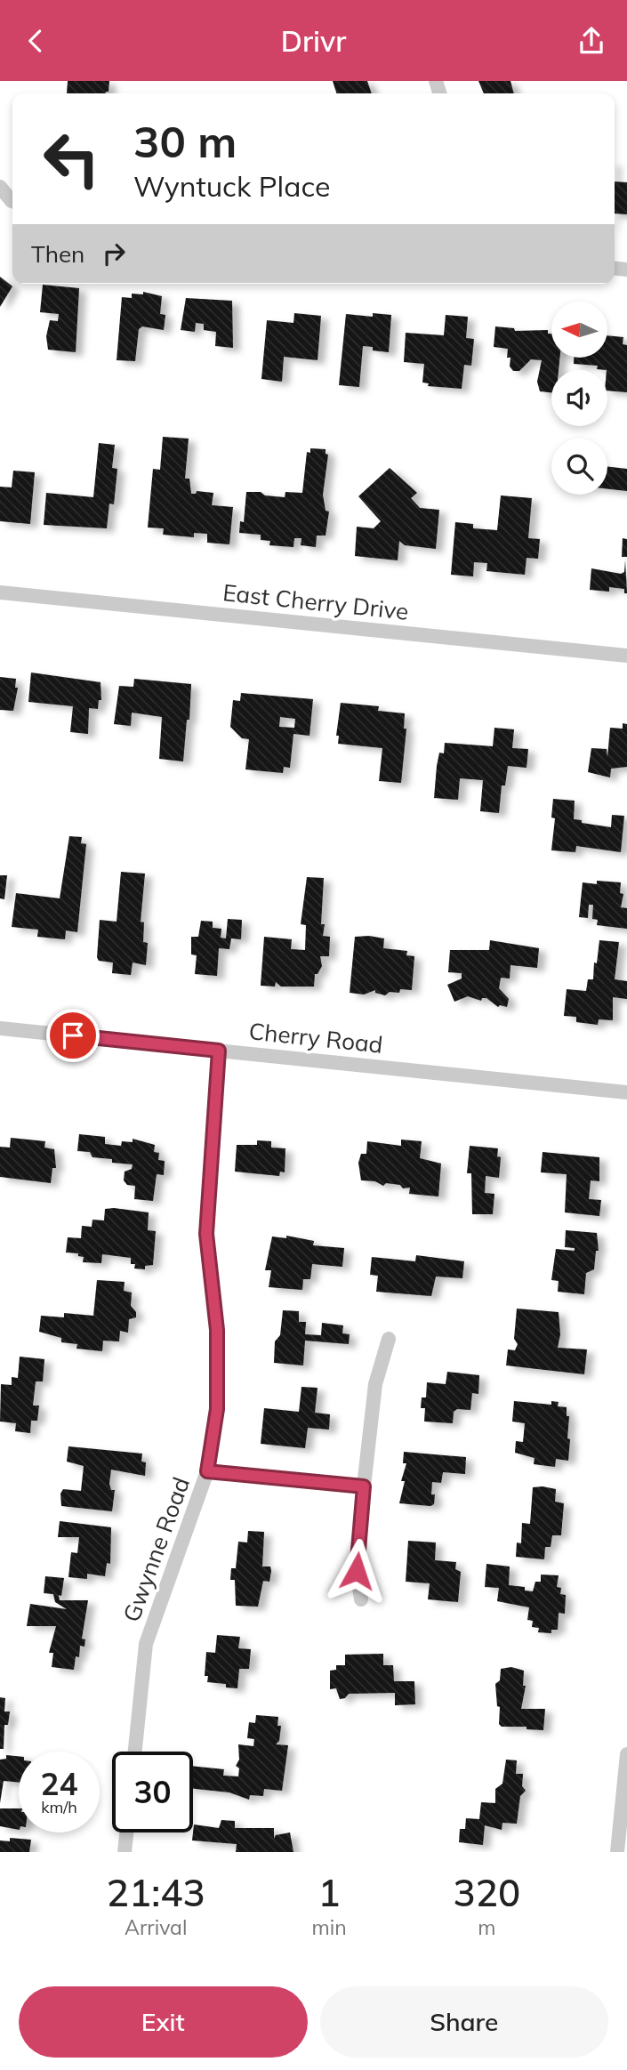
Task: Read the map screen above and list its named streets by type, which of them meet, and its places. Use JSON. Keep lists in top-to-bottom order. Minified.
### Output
{"streets":{"street":["East Cherry Drive","Cherry Road","Gwynne Road"]},"crossings":[["Cherry Road","Gwynne Road"]],"north":"left","page":{"header":"Drivr","turn":["30 m","Wyntuck Place"],"then":"Then","speed":"24 km/h","limit":"30","eta":["21:43","Arrival","1","min","320","m"],"buttons":["Exit","Share"]}}
